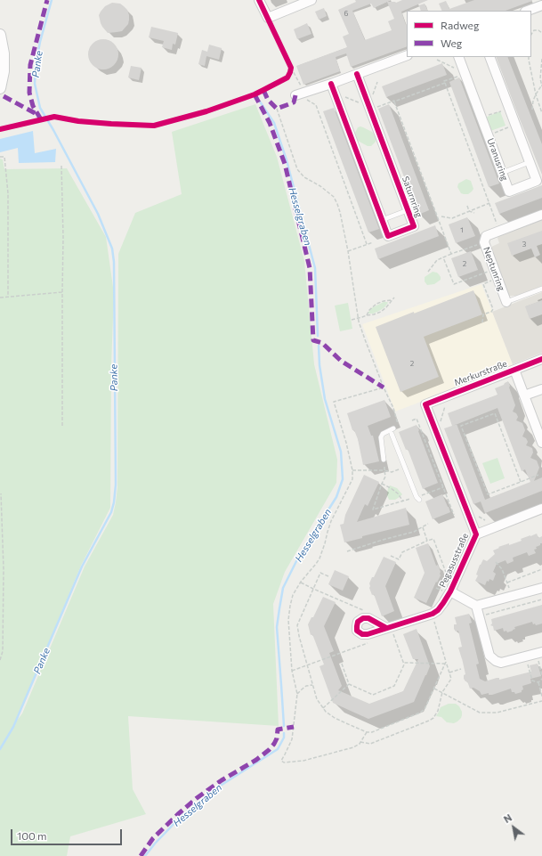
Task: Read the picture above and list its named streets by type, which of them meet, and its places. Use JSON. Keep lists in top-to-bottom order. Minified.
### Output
{"streets":{"street":["Uranusring","Saturnring","Neptunring","Merkurstraße","Pegasusstraße"]},"crossings":[["Merkurstraße","Pegasusstraße"]],"water":["Panke","Hesselgraben"],"house_numbers":["6","1","3","2","2"],"legend":["Radweg","Weg"],"scale_bar":"100 m","north":"top left"}
